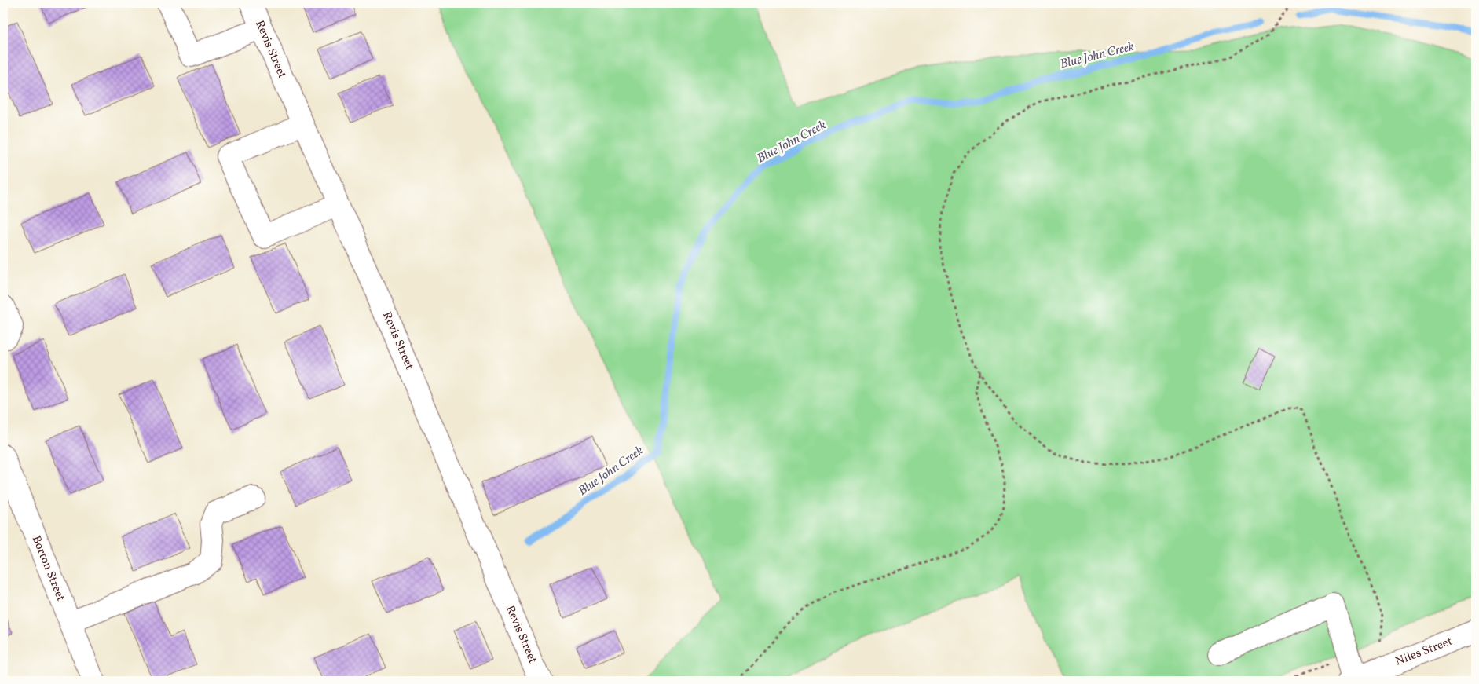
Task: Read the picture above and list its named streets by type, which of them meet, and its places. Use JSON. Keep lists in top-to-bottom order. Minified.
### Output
{"streets":{"street":["Revis Street","Borton Street","Niles Street"]},"water":["Blue John Creek"]}
